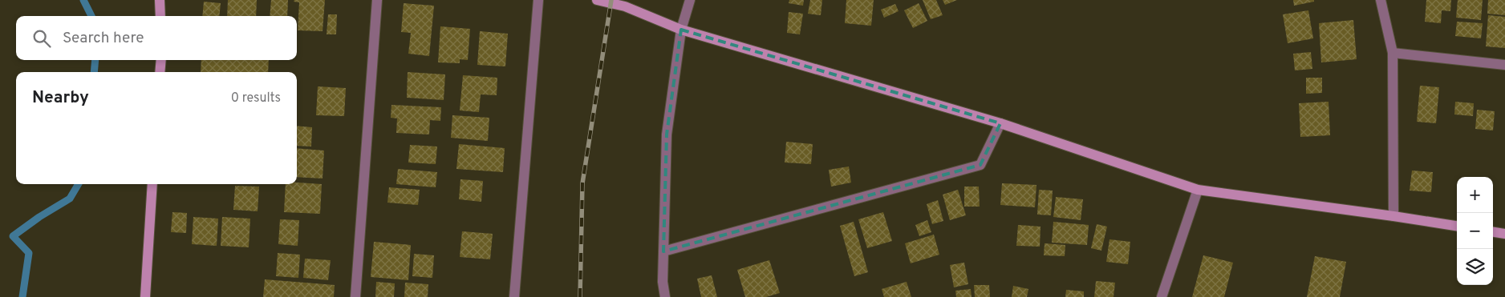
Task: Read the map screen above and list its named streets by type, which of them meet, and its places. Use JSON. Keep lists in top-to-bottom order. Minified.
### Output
{"page":{"search":"Search here","heading":["Nearby","0 results"],"map_buttons":["+","−"]}}
